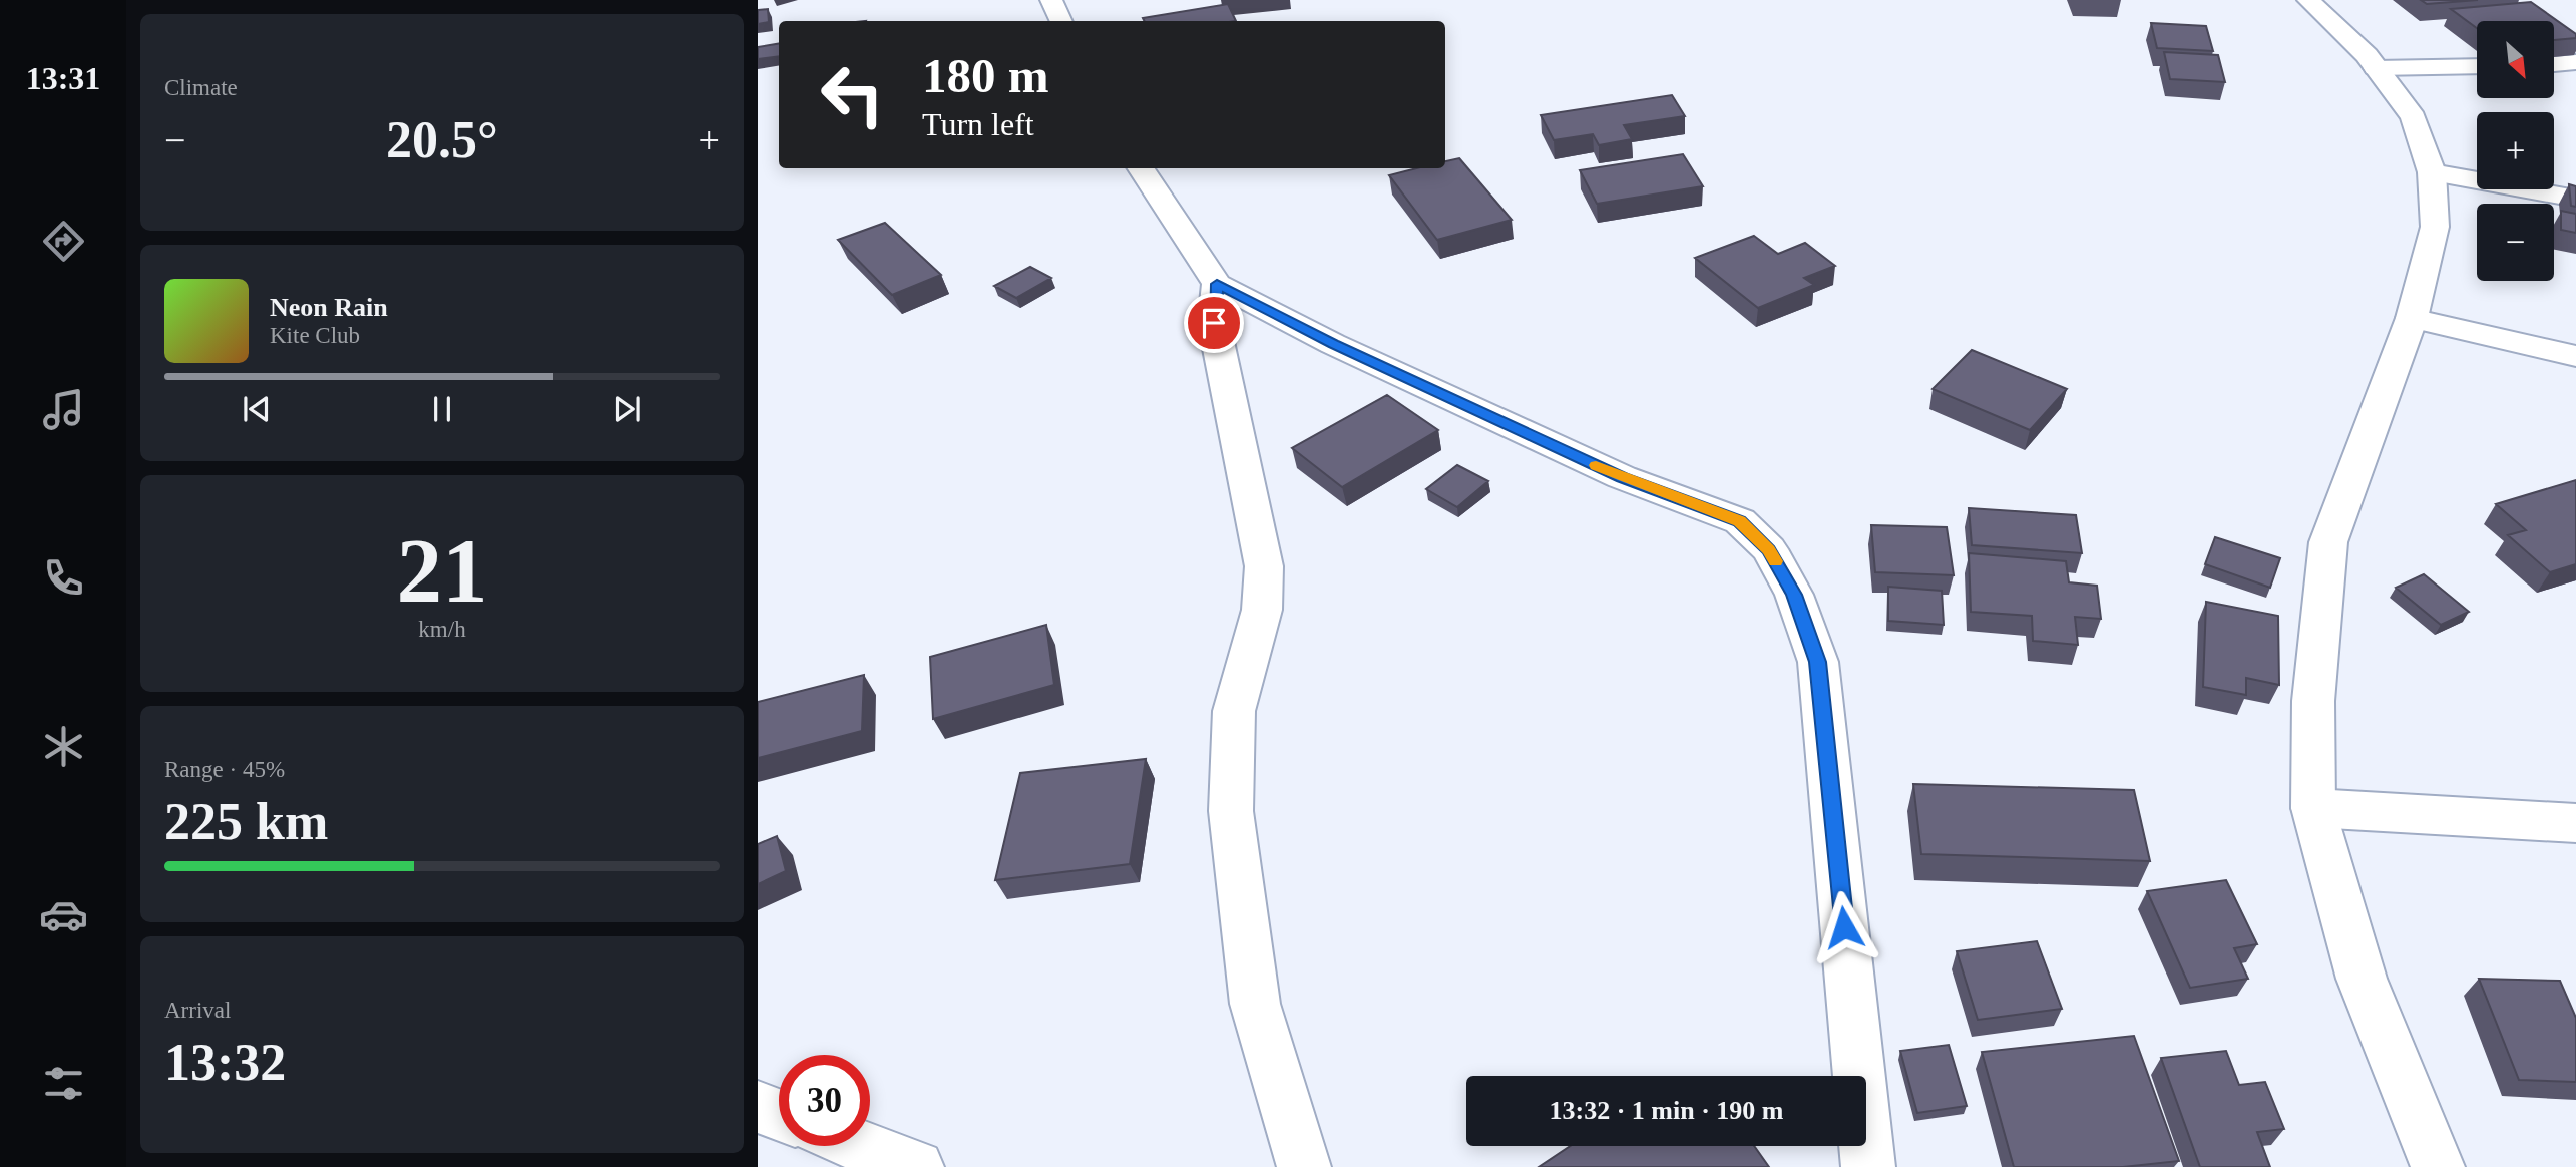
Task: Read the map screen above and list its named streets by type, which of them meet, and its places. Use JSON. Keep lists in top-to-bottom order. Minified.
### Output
{"north":"bottom right","page":{"tabs":"13:31","tile":["Climate",["21","km/h"],["Range · 45%","225 km"],["Arrival","13:32"]],"map_buttons":["+","−"],"turn":["180 m","Turn left"],"heat":["−","20.5°","+"],"song":["Neon Rain","Kite Club"],"limit":"30","trip":"13:32 · 1 min · 190 m"}}
